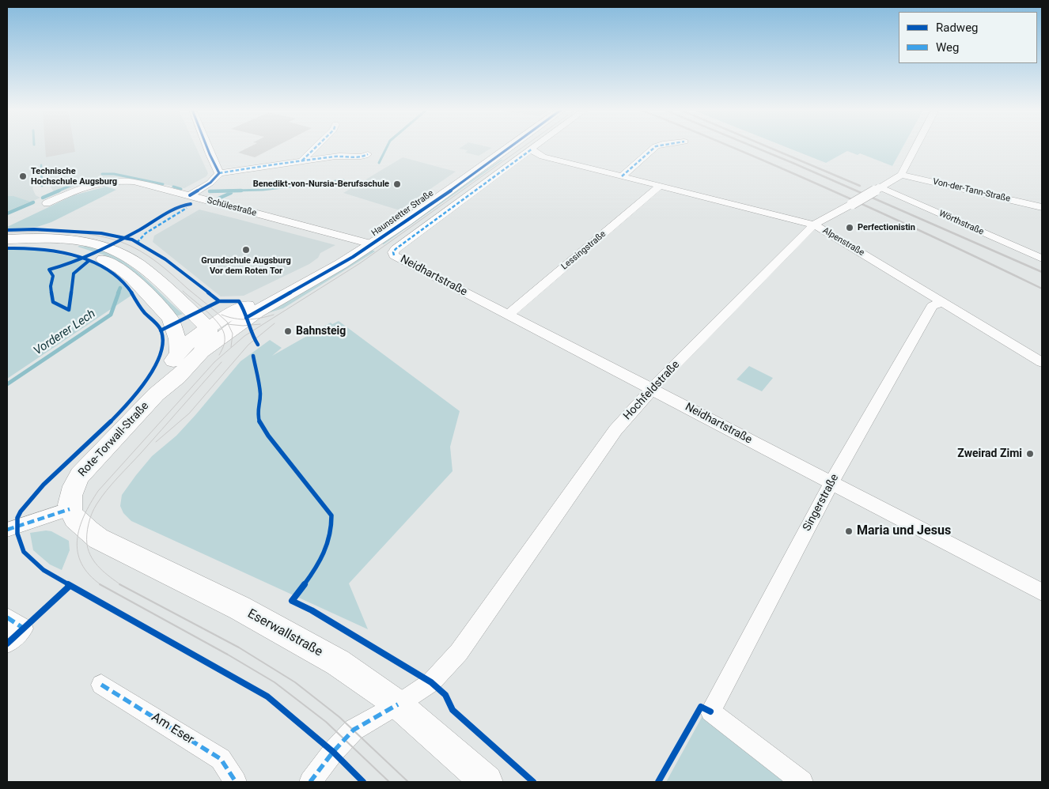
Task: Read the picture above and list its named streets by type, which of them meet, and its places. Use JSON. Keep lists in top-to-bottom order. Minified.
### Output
{"streets":{"main road":["Haunstetter Straße","Rote-Torwall-Straße","Eserwallstraße"],"street":["Von-der-Tann-Straße","Schülestraße","Wörthstraße","Alpenstraße","Lessingstraße","Neidhartstraße","Hochfeldstraße","Singerstraße","Am Eser"]},"crossings":[["Von-der-Tann-Straße","Hochfeldstraße"],["Schülestraße","Haunstetter Straße"],["Haunstetter Straße","Rote-Torwall-Straße"],["Wörthstraße","Hochfeldstraße"],["Alpenstraße","Lessingstraße"],["Alpenstraße","Neidhartstraße"],["Alpenstraße","Hochfeldstraße"],["Alpenstraße","Singerstraße"],["Lessingstraße","Neidhartstraße"],["Neidhartstraße","Hochfeldstraße"],["Neidhartstraße","Singerstraße"],["Hochfeldstraße","Eserwallstraße"],["Rote-Torwall-Straße","Eserwallstraße"]],"water":["Vorderer Lech"],"places":["Technische Hochschule Augsburg","Benedikt-von-Nursia-Berufsschule","Perfectionistin","Grundschule Augsburg Vor dem Roten Tor","Bahnsteig","Zweirad Zimi","Maria und Jesus"],"legend":["Radweg","Weg"]}
